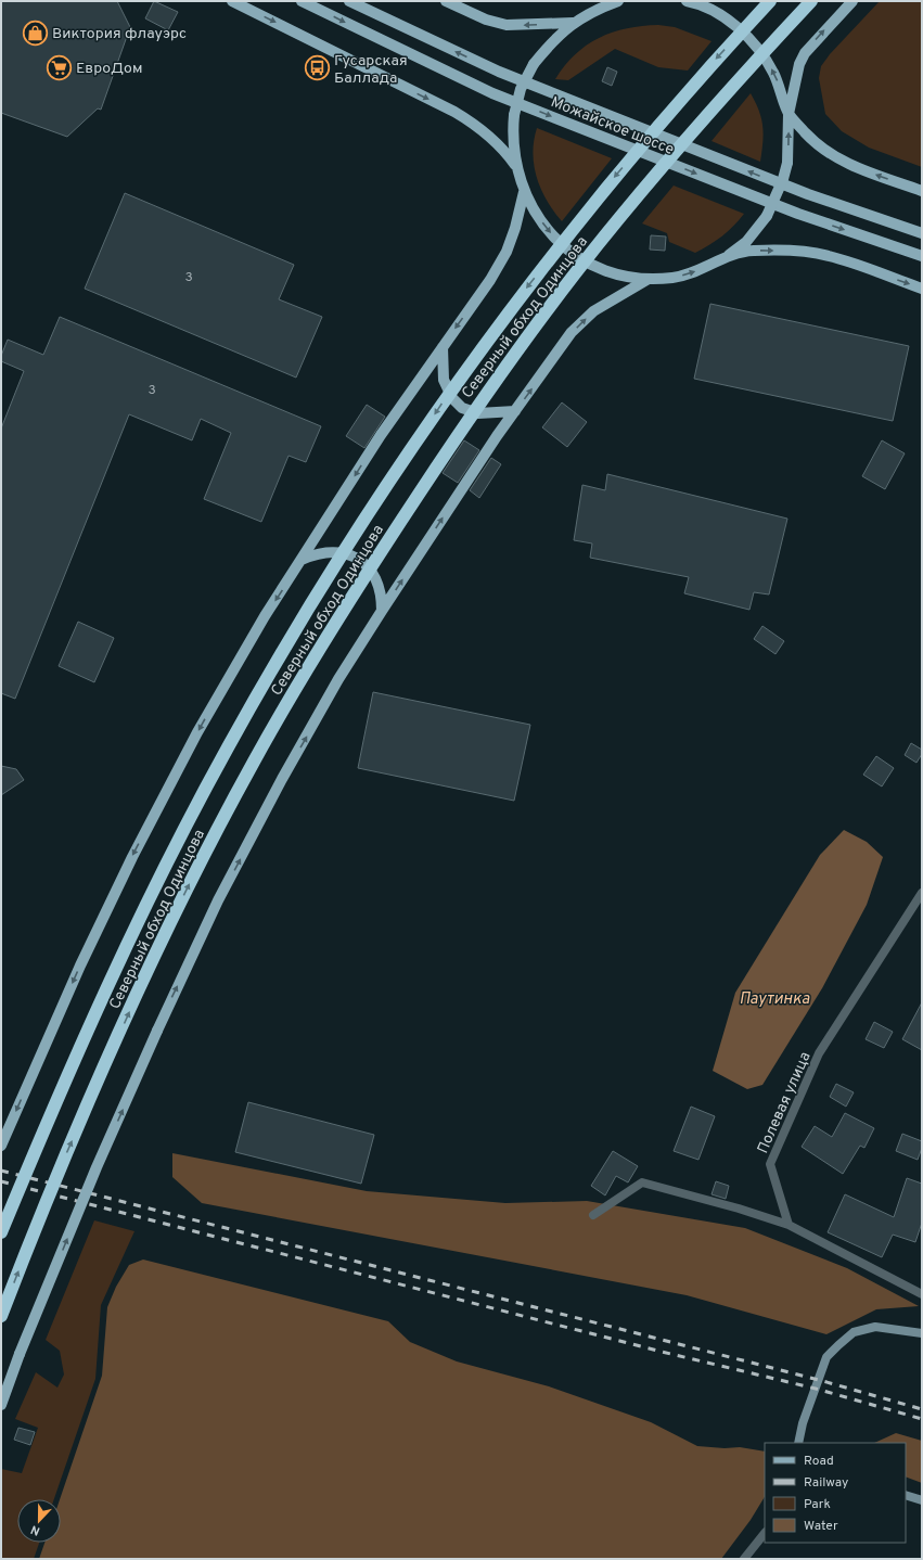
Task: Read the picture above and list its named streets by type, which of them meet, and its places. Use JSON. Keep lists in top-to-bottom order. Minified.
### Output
{"streets":{"highway":["Северный обход Одинцова"],"main road":["Можайское шоссе"],"street":["Полевая улица"]},"water":["Паутинка"],"places":{"shop":["Виктория флауэрс"],"supermarket":["ЕвроДом"],"bus stop":["Гусарская Баллада"]},"house_numbers":["3","3"],"legend":["Road","Railway","Park","Water"],"north":"bottom"}
